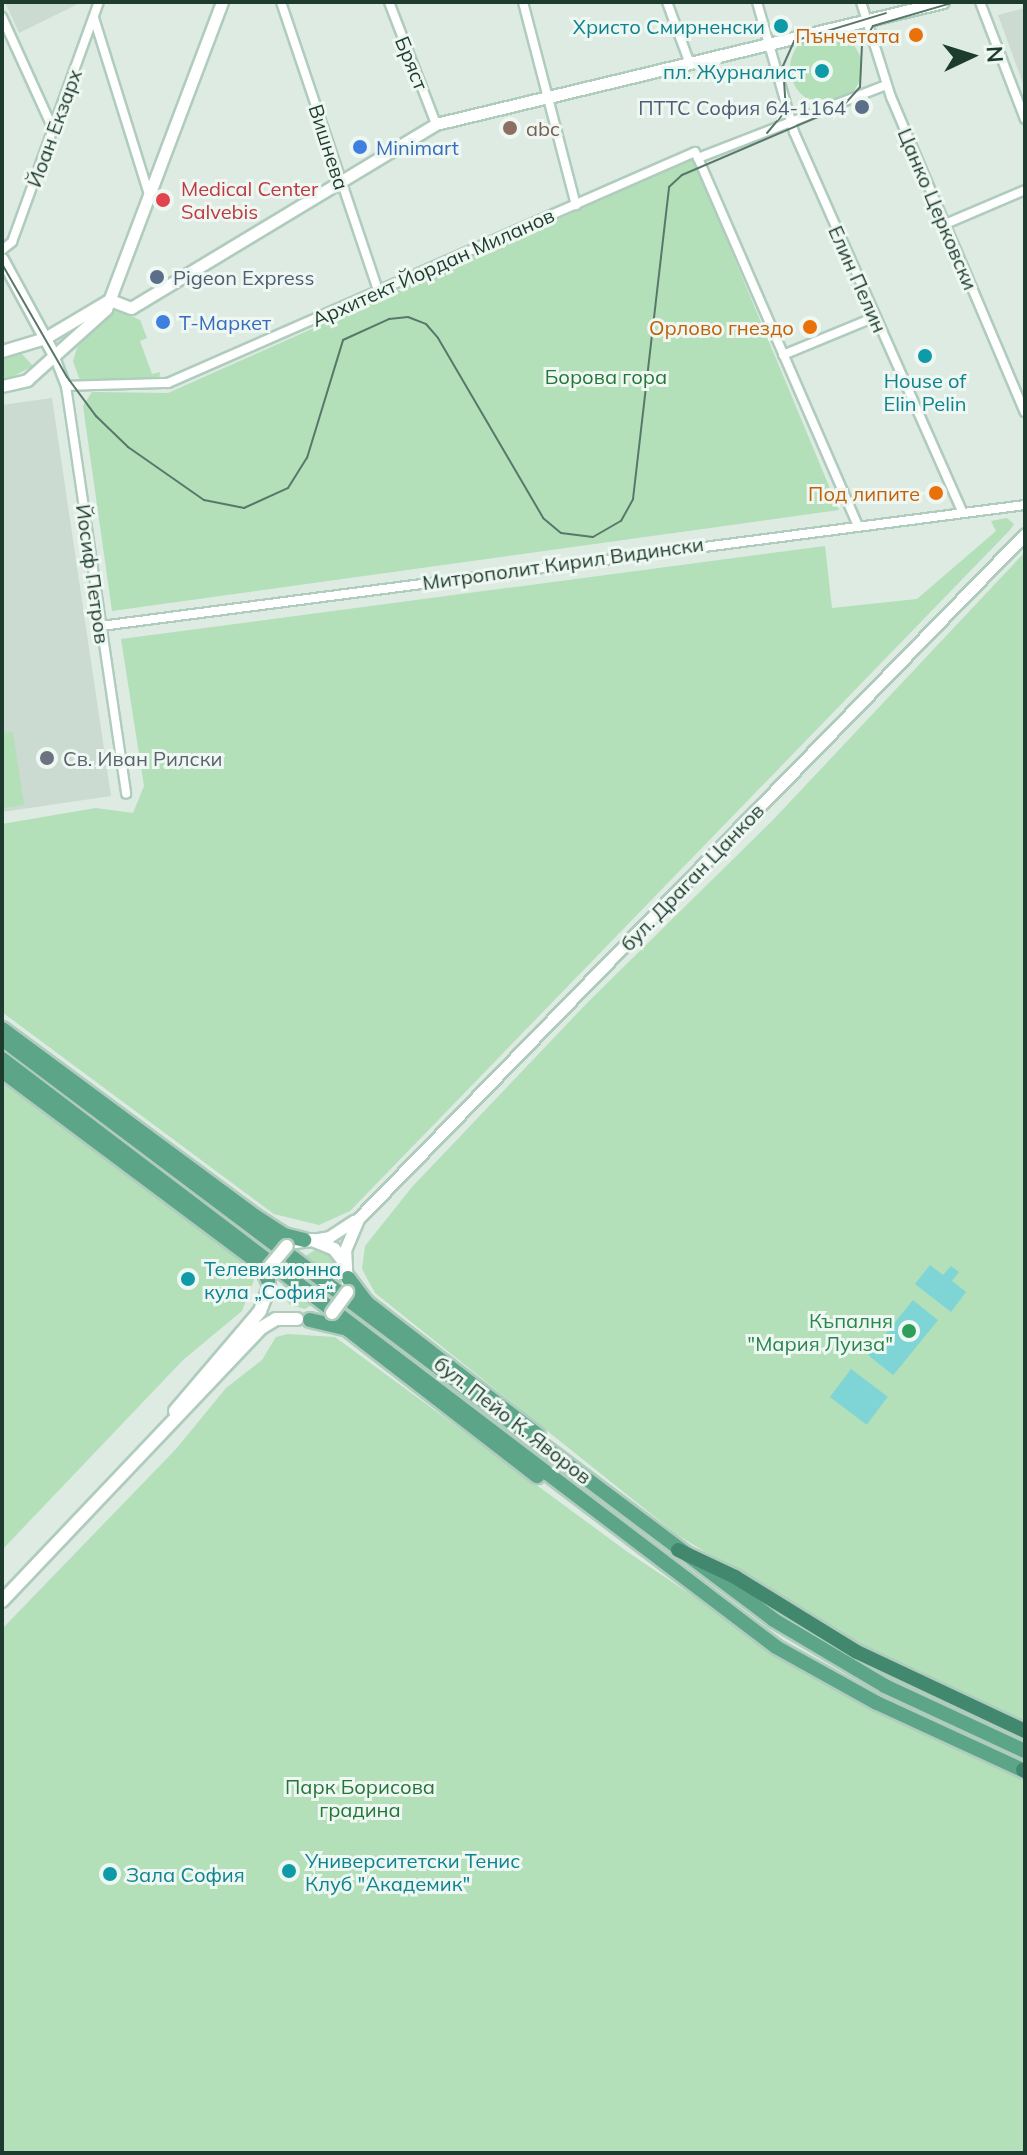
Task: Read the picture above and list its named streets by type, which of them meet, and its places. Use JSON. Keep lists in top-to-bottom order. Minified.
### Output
{"streets":{"main road":["бул. Пейо К. Яворов"],"street":["Бряст","Йоан Екзарх","Вишнева","Цанко Церковски","Архитект Йордан Миланов","Елин Пелин","Митрополит Кирил Видински","Йосиф Петров","бул. Драган Цанков"]},"crossings":[["Вишнева","Архитект Йордан Миланов"],["Архитект Йордан Миланов","Елин Пелин"],["Архитект Йордан Миланов","Йосиф Петров"],["Елин Пелин","Митрополит Кирил Видински"],["Митрополит Кирил Видински","Йосиф Петров"]],"parks":["Борова гора","Парк Борисова градина"],"places":["Христо Смирненски","Пънчетата","пл. Журналист","ПТТС София 64-1164","abc","Minimart","Medical Center Salvebis","Pigeon Express","Т-Маркет","Орлово гнездо","House of Elin Pelin","Под липите","Св. Иван Рилски","Телевизионна кула „София“","Къпалня \"Мария Луиза\"","Университетски Тенис Клуб \"Академик\"","Зала София"],"north":"right"}
